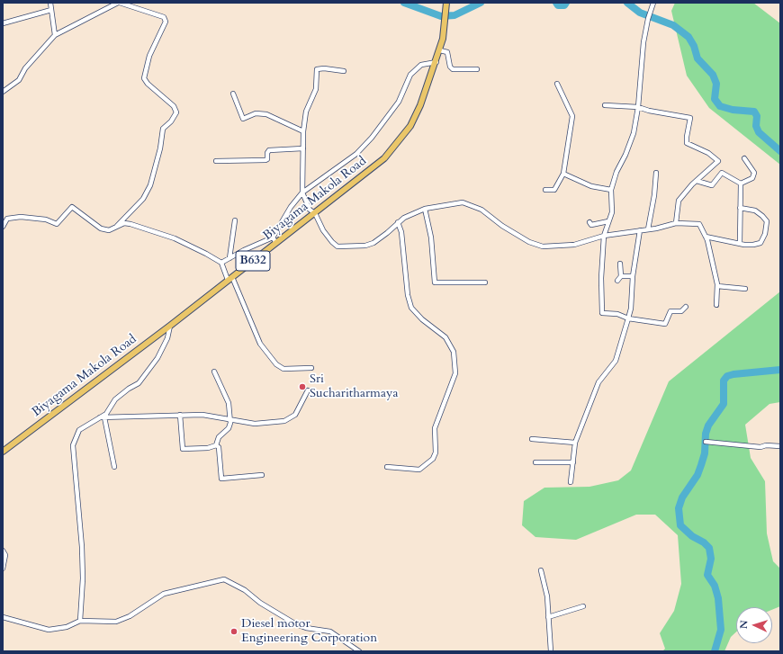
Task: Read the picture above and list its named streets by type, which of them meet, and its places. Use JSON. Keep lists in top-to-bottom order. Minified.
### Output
{"streets":{"main road":["Biyagama Makola Road","B632"]},"places":["Sri Sucharitharmaya","Diesel motor Engineering Corporation"],"north":"left"}
